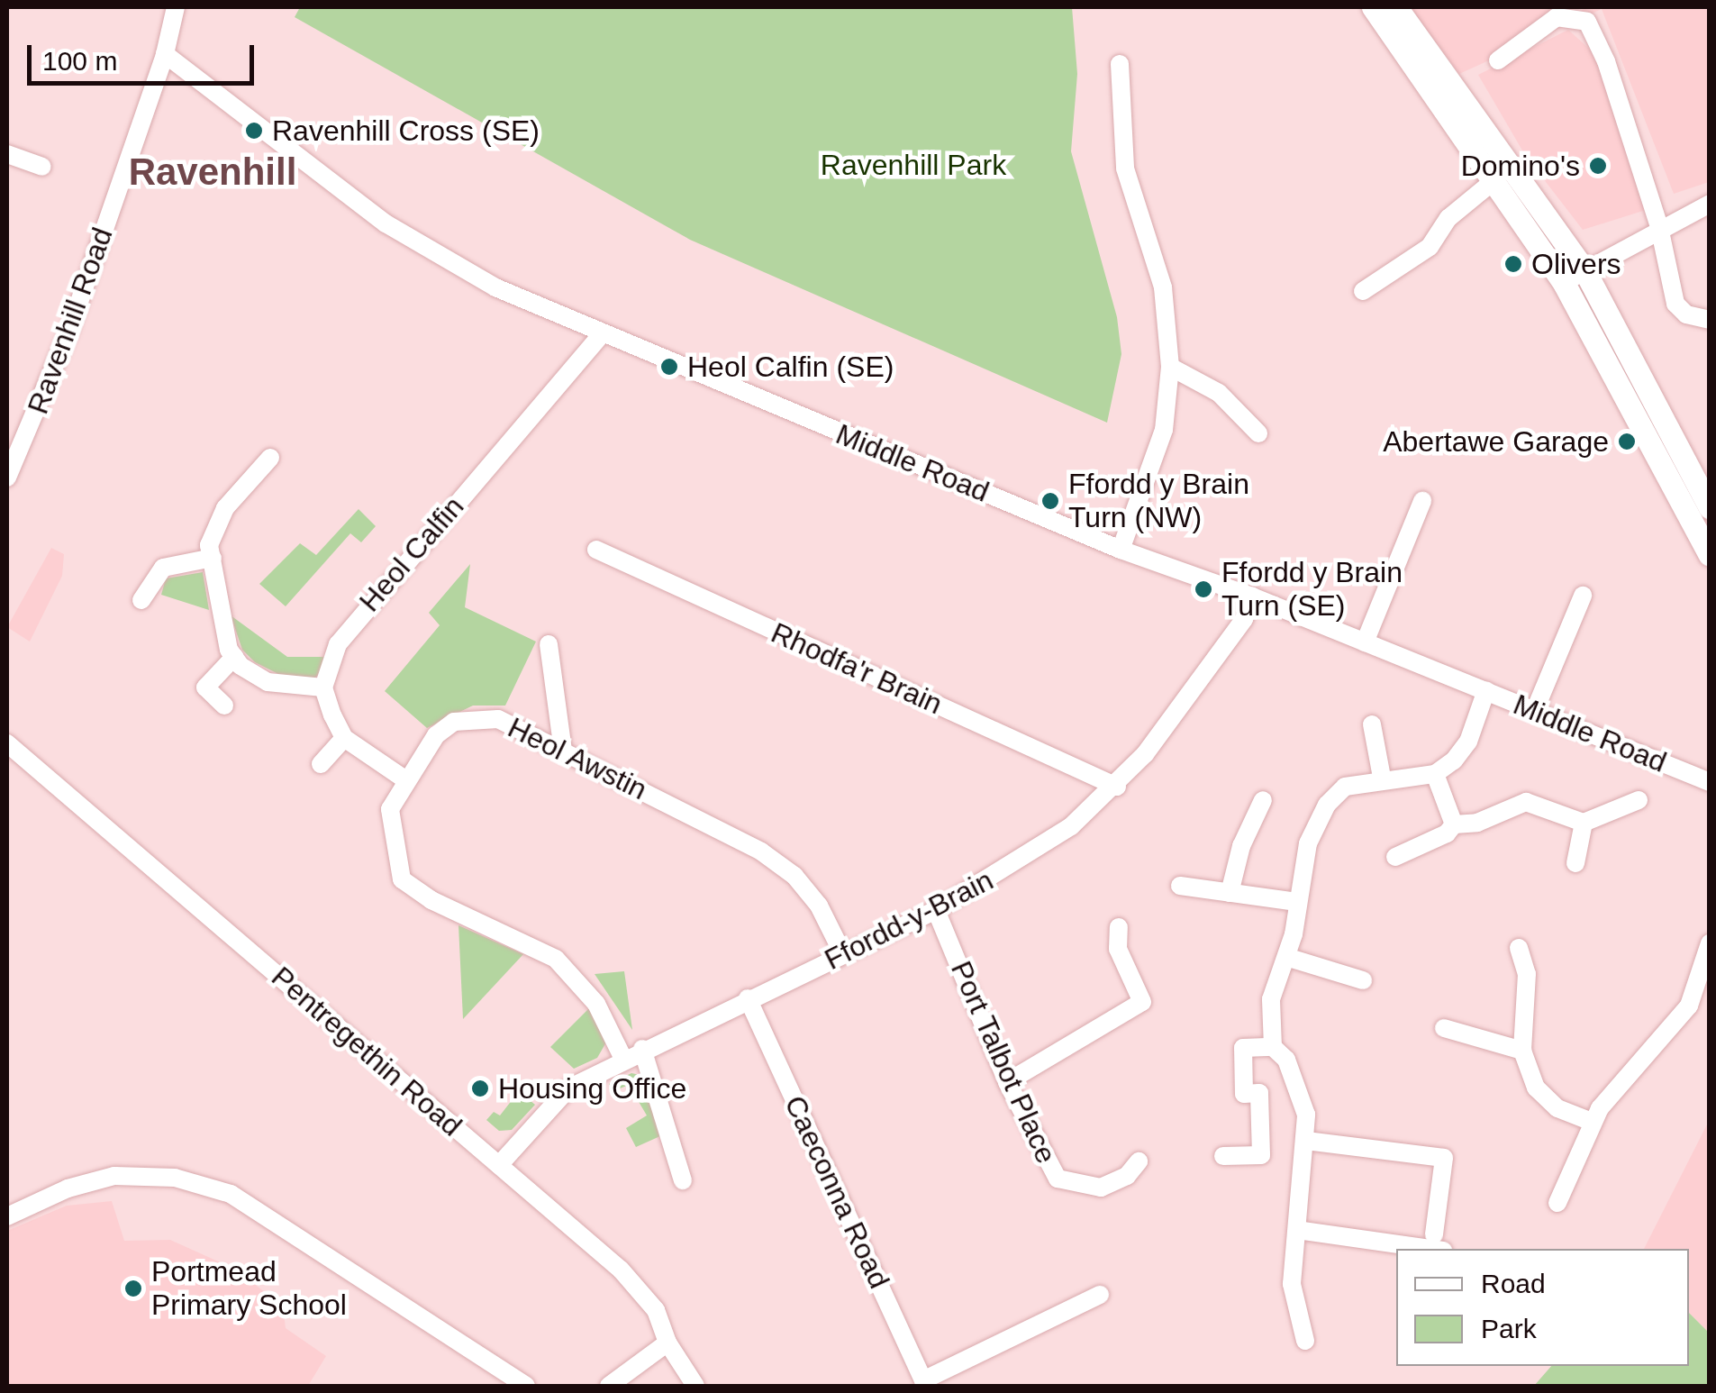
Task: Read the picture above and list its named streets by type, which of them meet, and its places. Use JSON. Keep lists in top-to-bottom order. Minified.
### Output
{"streets":{"street":["Ravenhill Road","Middle Road","Heol Calfin","Rhodfa'r Brain","Heol Awstin","Ffordd-y-Brain","Pentregethin Road","Port Talbot Place","Caeconna Road"]},"crossings":[["Ravenhill Road","Middle Road"],["Middle Road","Heol Calfin"],["Middle Road","Ffordd-y-Brain"],["Rhodfa'r Brain","Ffordd-y-Brain"],["Heol Awstin","Ffordd-y-Brain"],["Ffordd-y-Brain","Pentregethin Road"],["Ffordd-y-Brain","Port Talbot Place"],["Ffordd-y-Brain","Caeconna Road"]],"districts":["Ravenhill"],"parks":["Ravenhill Park"],"places":["Ravenhill Cross (SE)","Domino's","Olivers","Heol Calfin (SE)","Abertawe Garage","Ffordd y Brain Turn (NW)","Ffordd y Brain Turn (SE)","Housing Office","Portmead Primary School"],"legend":["Road","Park"],"scale_bar":"100 m"}
